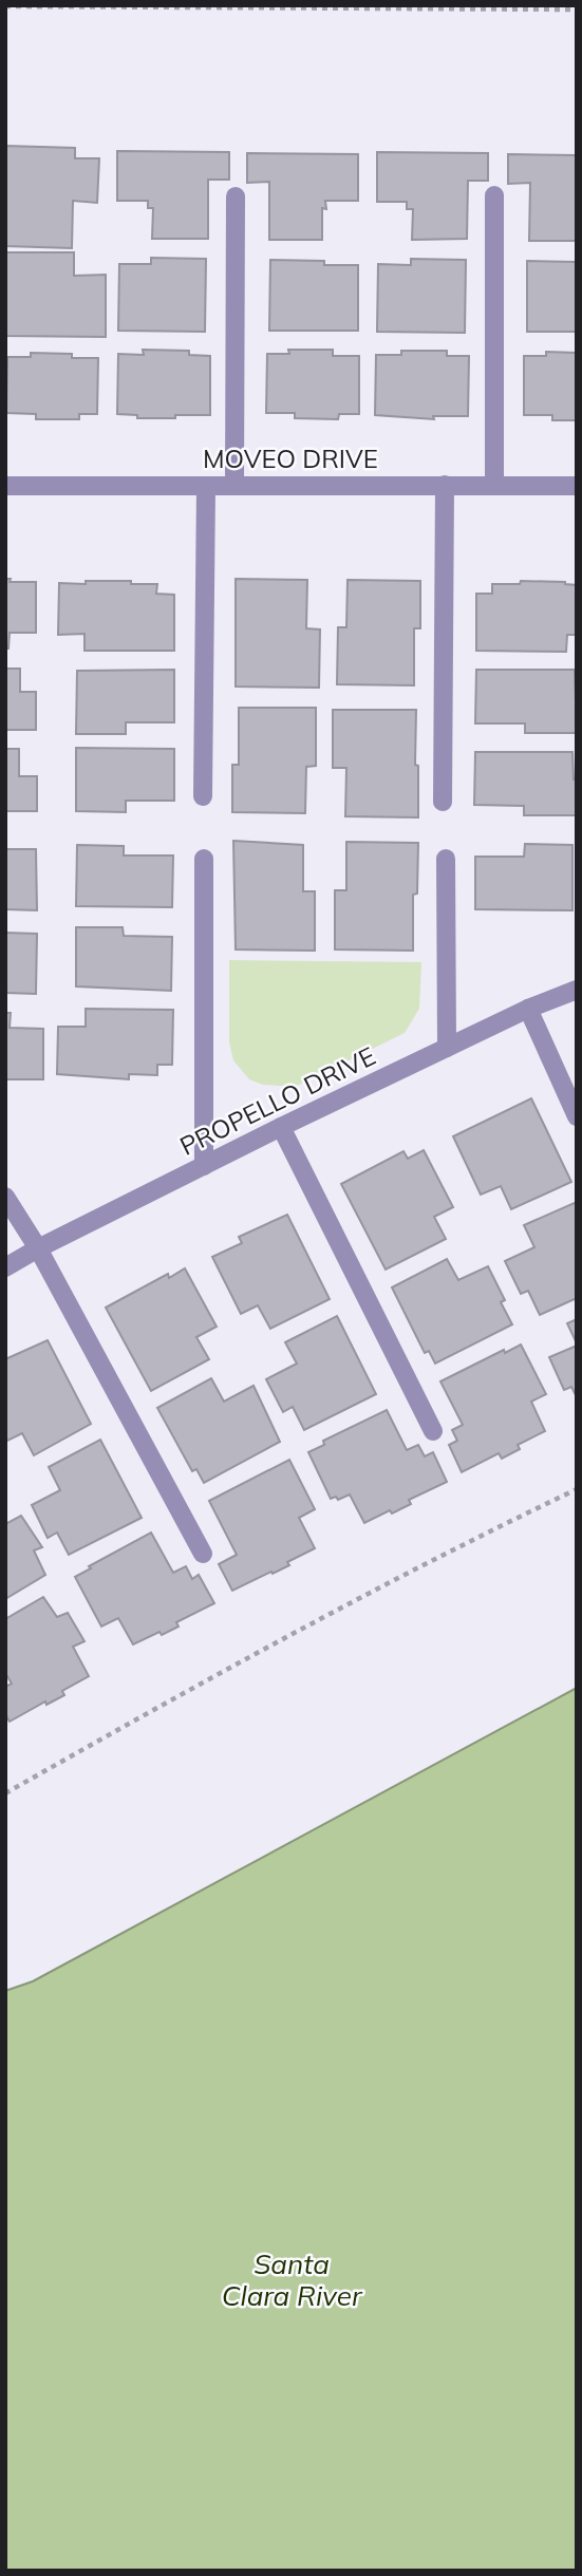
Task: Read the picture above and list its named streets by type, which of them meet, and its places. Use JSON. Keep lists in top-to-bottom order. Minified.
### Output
{"streets":{"street":["MOVEO DRIVE","PROPELLO DRIVE"]},"water":["Santa Clara River"]}
